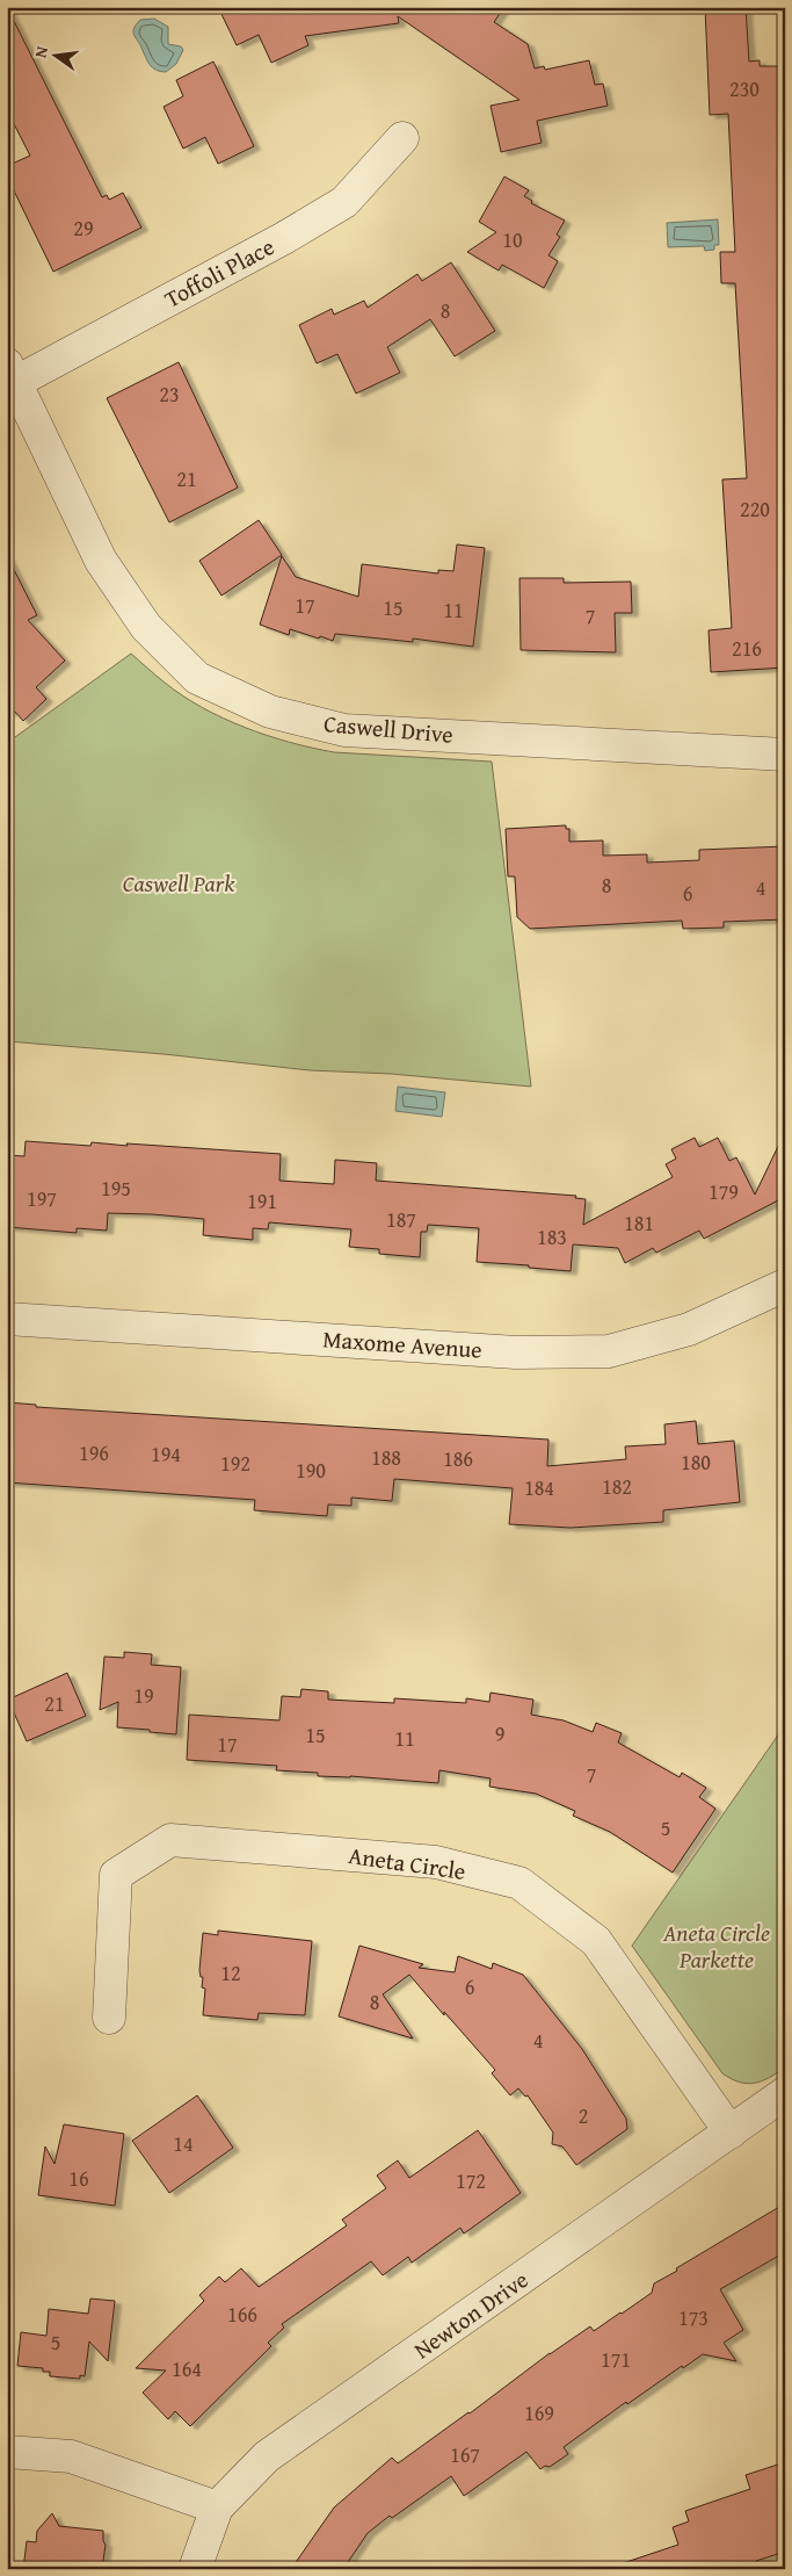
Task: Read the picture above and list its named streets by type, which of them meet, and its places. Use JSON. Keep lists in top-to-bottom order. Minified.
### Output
{"streets":{"street":["Toffoli Place","Caswell Drive","Maxome Avenue","Aneta Circle","Newton Drive"]},"crossings":[["Toffoli Place","Caswell Drive"],["Aneta Circle","Newton Drive"]],"parks":["Caswell Park","Aneta Circle Parkette"],"house_numbers":["230","29","10","8","23","21","220","17","15","11","7","216","8","4","6","195","179","197","191","187","181","183","196","194","188","186","180","192","190","182","184","19","21","9","15","11","17","7","5","12","6","8","4","2","14","16","172","166","173","5","171","164","169","167"],"north":"left"}
